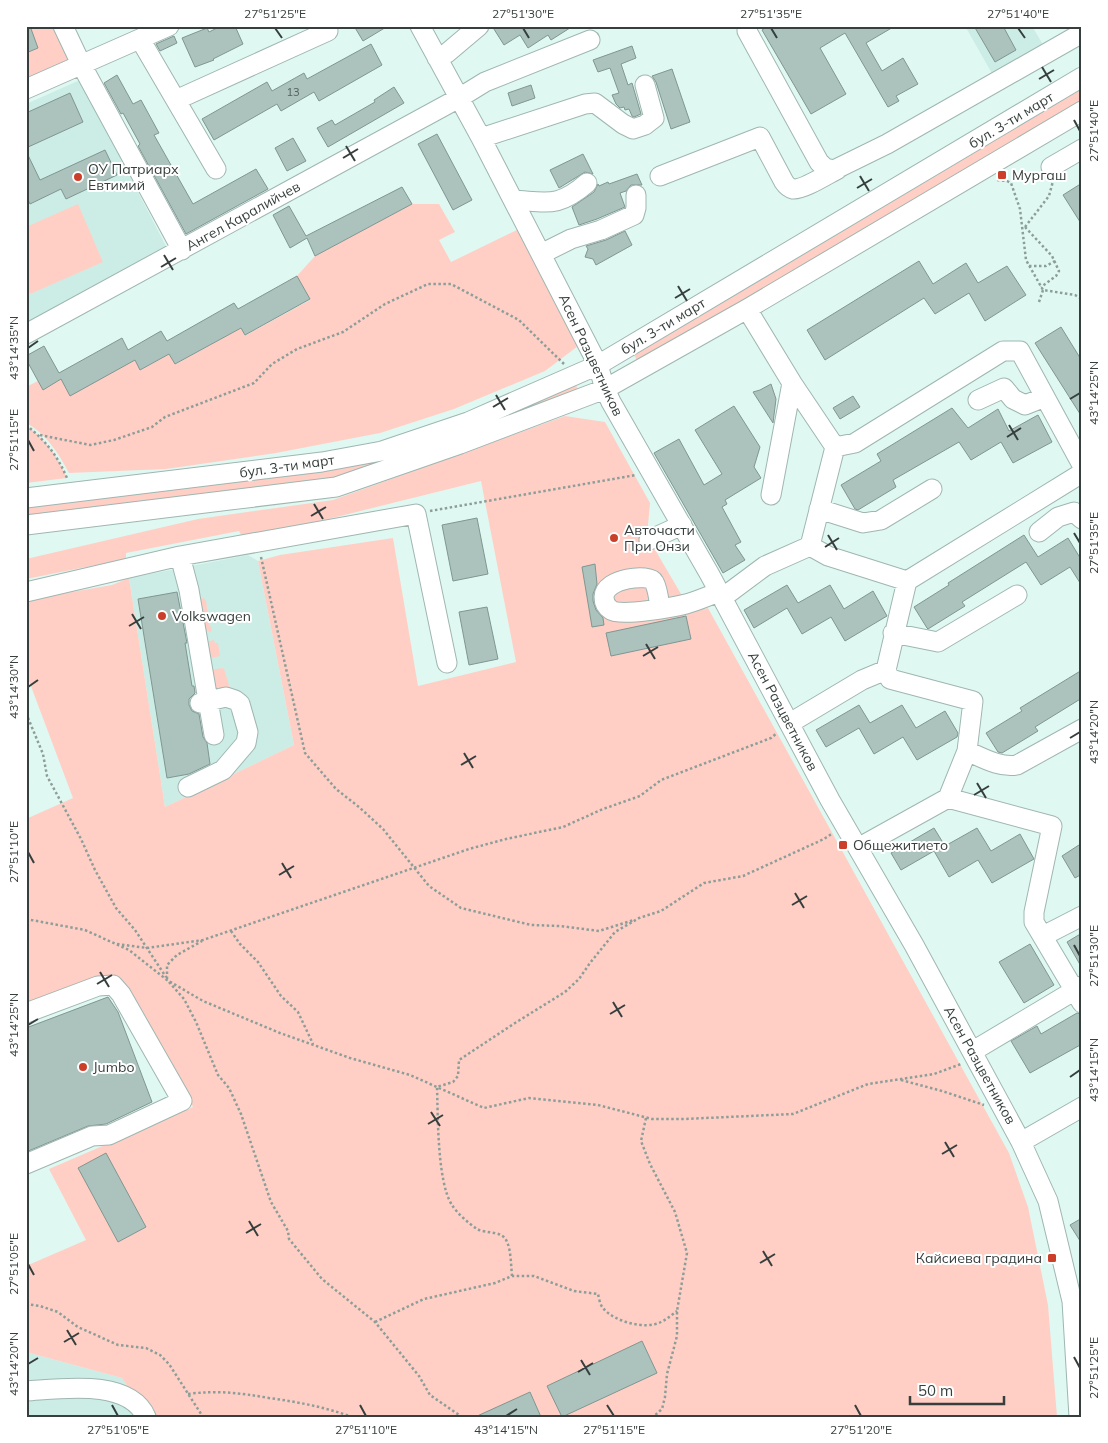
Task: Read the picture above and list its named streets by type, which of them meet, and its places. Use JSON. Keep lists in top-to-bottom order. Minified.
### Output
{"streets":{"street":["бул. 3-ти март","Ангел Каралийчев","Асен Разцветников"]},"crossings":[["бул. 3-ти март","Асен Разцветников"],["Ангел Каралийчев","Асен Разцветников"]],"places":{"transit":["Мургаш","Общежитието","Кайсиева градина"],"other":["ОУ Патриарх Евтимий","Авточасти При Онзи","Volkswagen","Jumbo"]},"house_numbers":["13"],"scale_bar":"50 m","coordinates":["27°51'25\"E","27°51'30\"E","27°51'35\"E","27°51'40\"E","43°14'35\"N","43°14'25\"N","27°51'15\"E","43°14'30\"N","43°14'20\"N","27°51'10\"E","43°14'15\"N","27°51'05\"E","27°51'20\"E"]}
